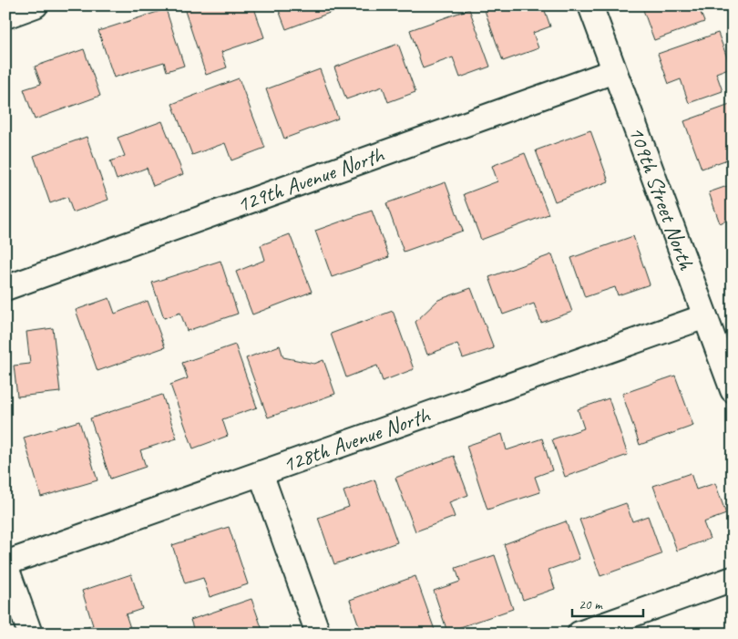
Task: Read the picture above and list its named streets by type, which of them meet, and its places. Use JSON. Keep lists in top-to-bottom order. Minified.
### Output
{"streets":{"street":["129th Avenue North","109th Street North","128th Avenue North"]},"crossings":[["129th Avenue North","109th Street North"],["109th Street North","128th Avenue North"]],"scale_bar":"20 m"}
